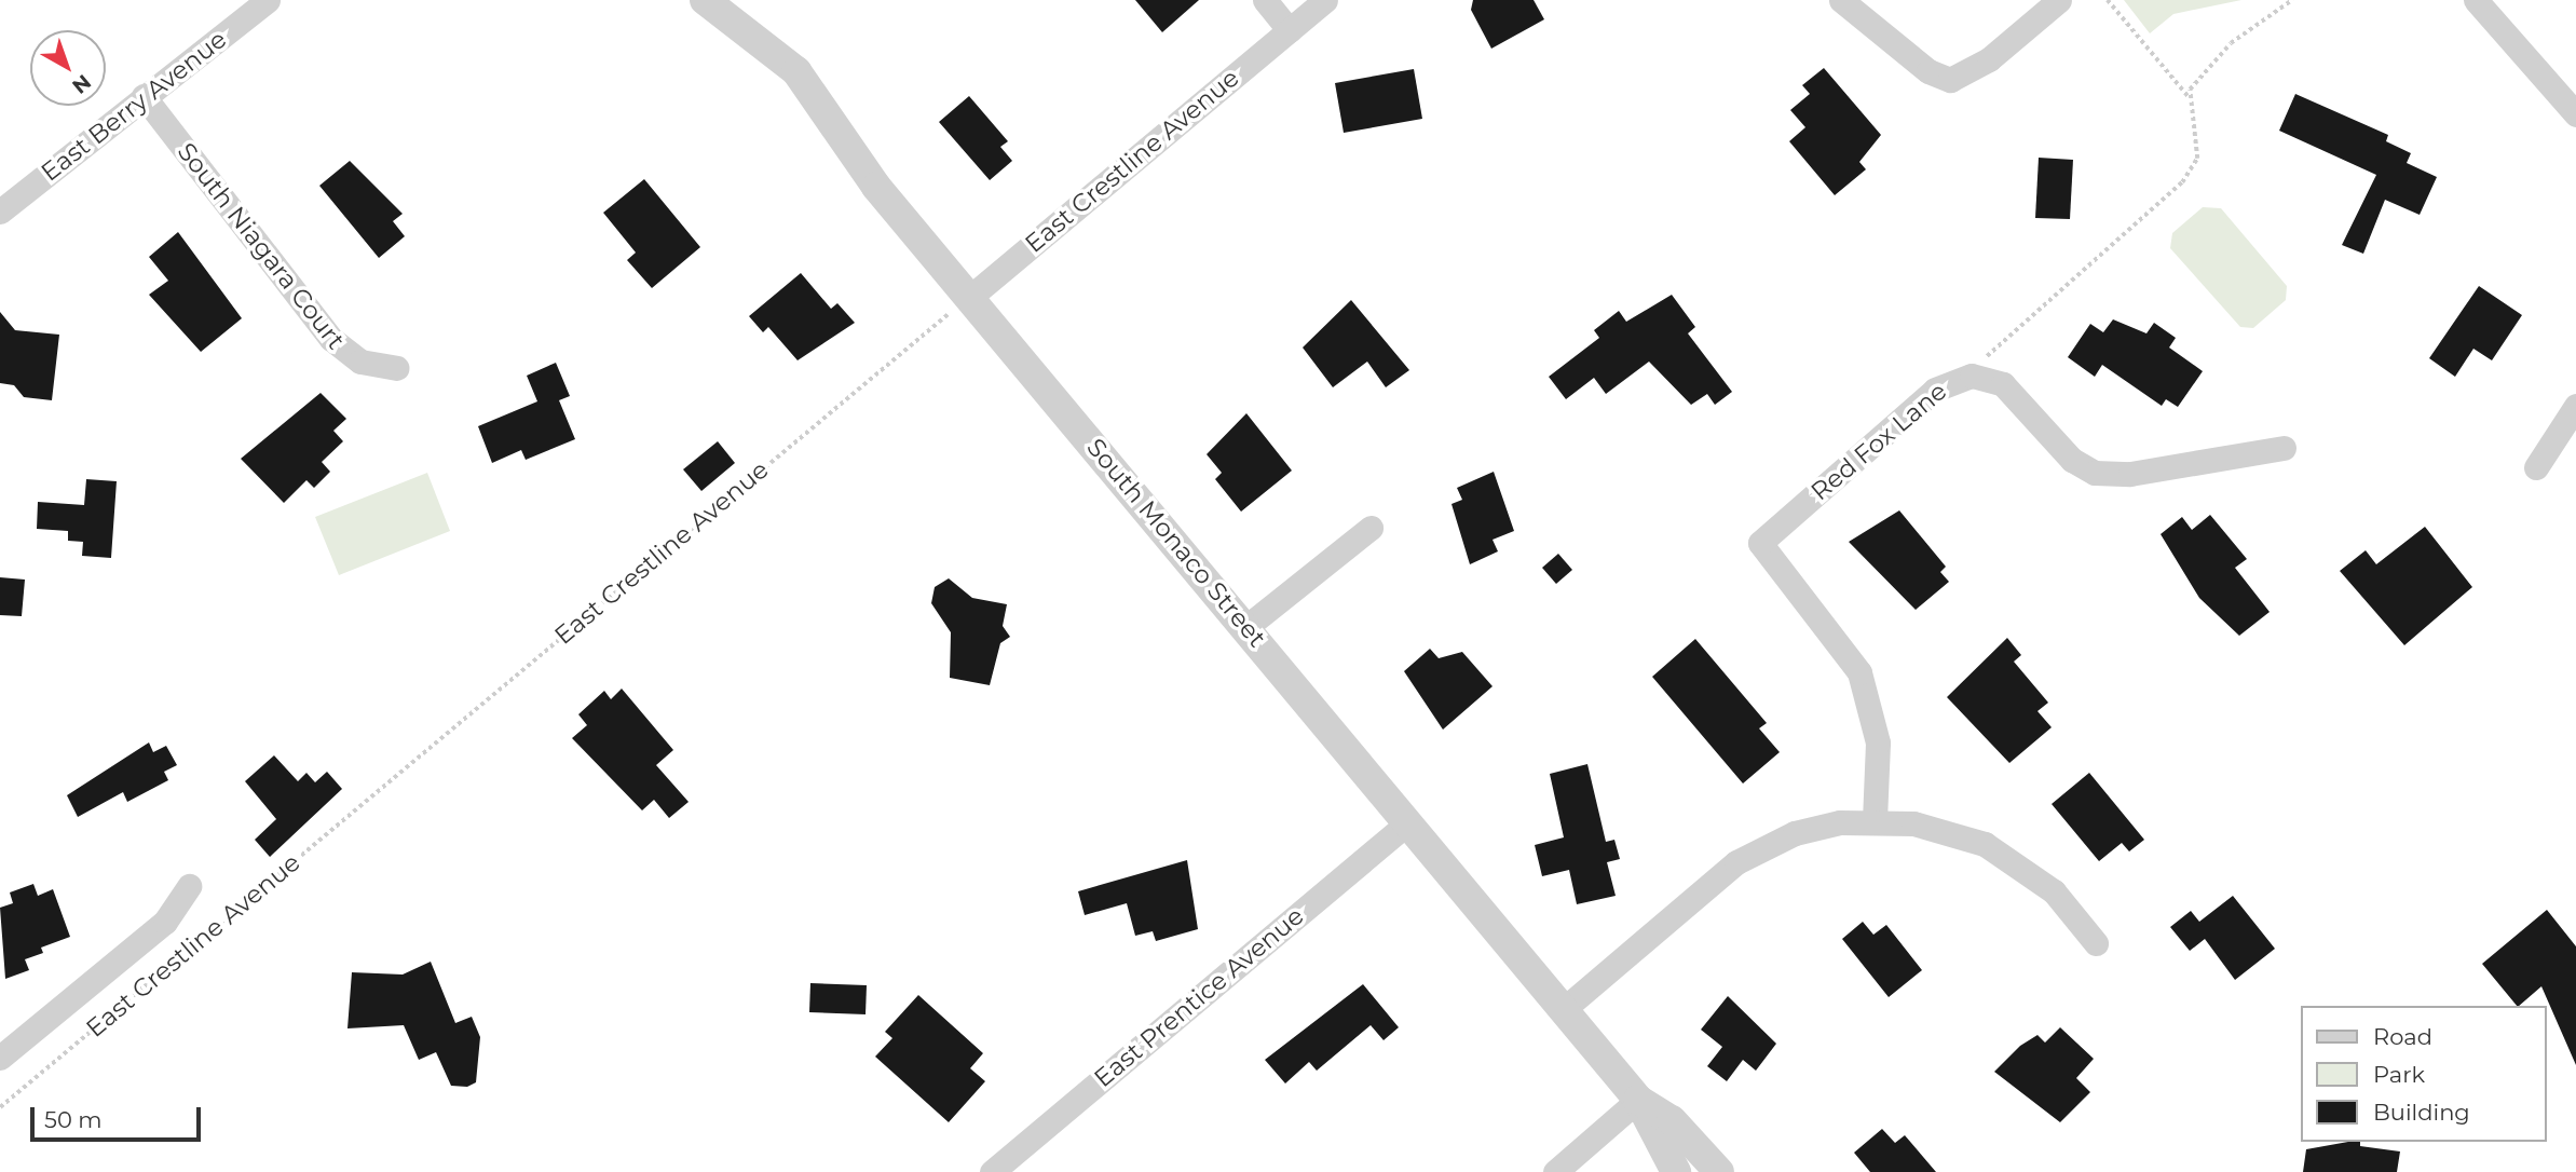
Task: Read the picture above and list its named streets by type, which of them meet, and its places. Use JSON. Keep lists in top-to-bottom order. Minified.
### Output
{"streets":{"street":["East Berry Avenue","East Crestline Avenue","South Niagara Court","Red Fox Lane","South Monaco Street","East Prentice Avenue"]},"crossings":[["East Berry Avenue","South Niagara Court"],["East Crestline Avenue","South Monaco Street"],["South Monaco Street","East Prentice Avenue"]],"legend":["Road","Park","Building"],"scale_bar":"50 m","north":"bottom right"}
